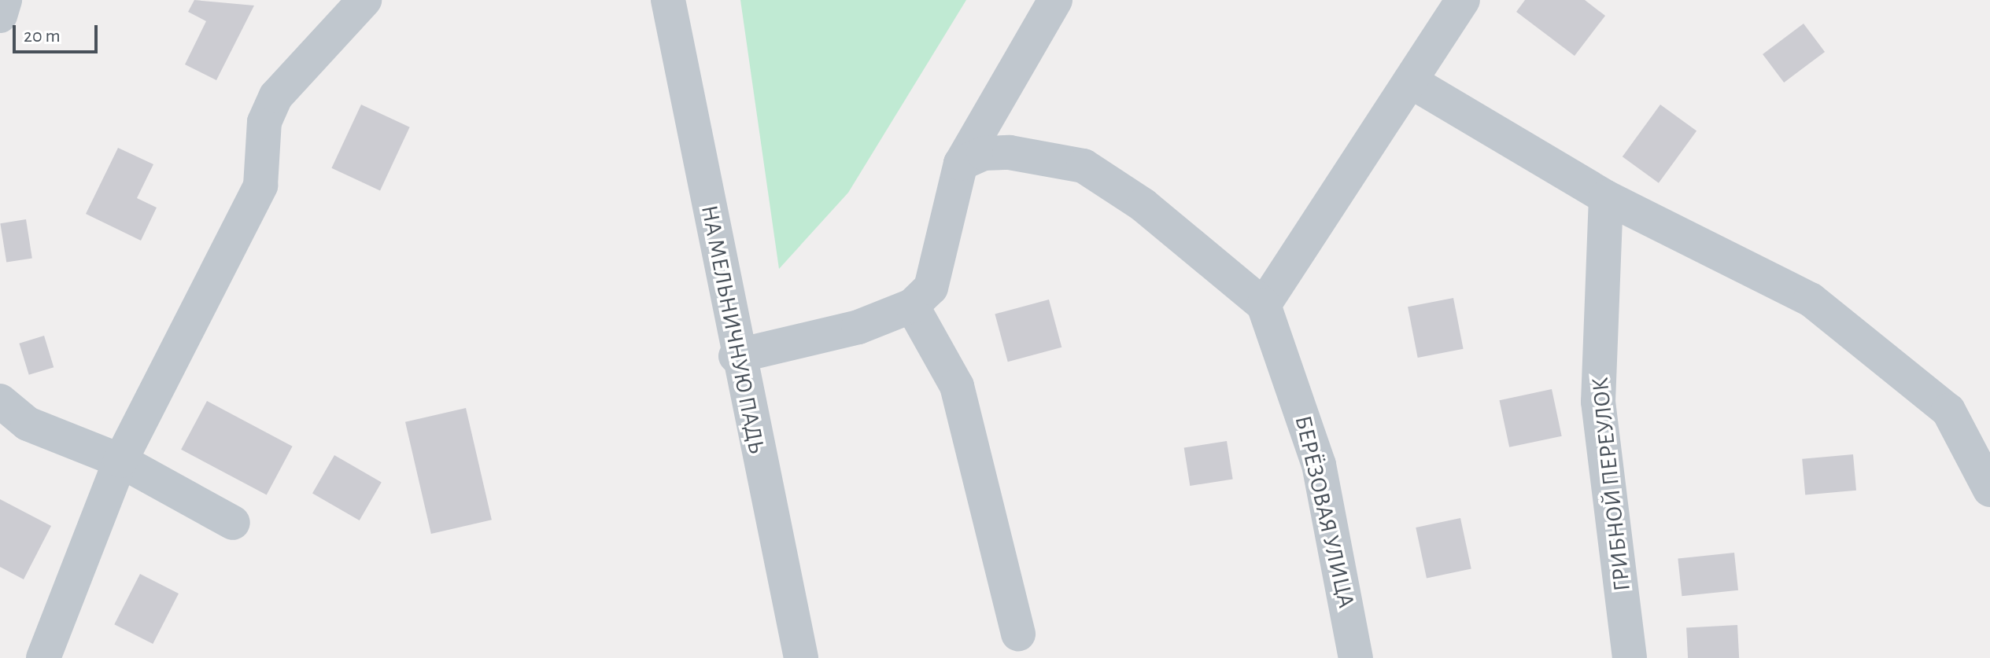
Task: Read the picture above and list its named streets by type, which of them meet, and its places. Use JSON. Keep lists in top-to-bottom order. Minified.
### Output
{"streets":{"street":["НА МЕЛЬНИЧНУЮ ПАДЬ","ГРИБНОЙ ПЕРЕУЛОК","БЕРЁЗОВАЯ УЛИЦА"]},"scale_bar":"20 m"}
